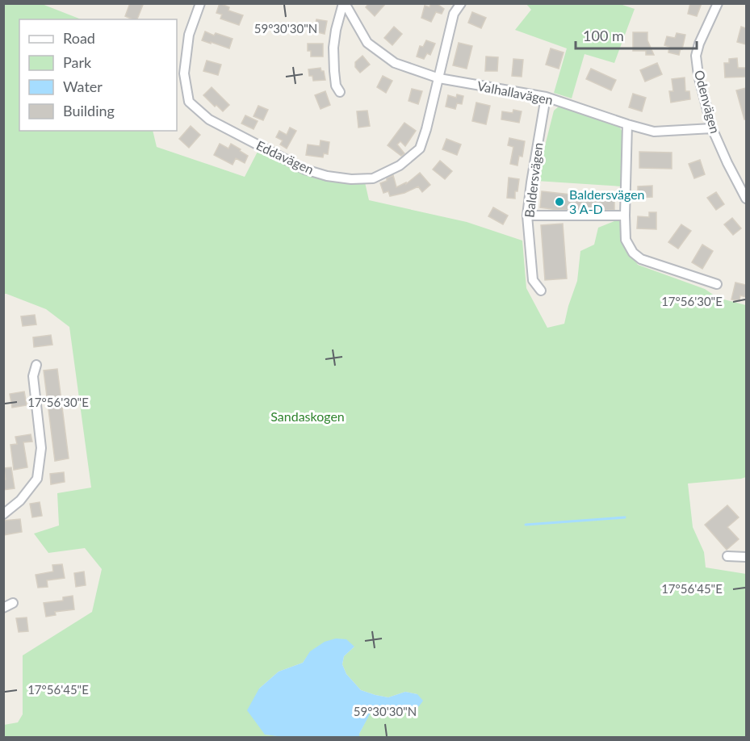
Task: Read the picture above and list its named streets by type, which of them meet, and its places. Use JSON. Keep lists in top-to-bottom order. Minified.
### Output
{"streets":{"street":["Valhallavägen","Odenvägen","Eddavägen","Baldersvägen"]},"crossings":[["Valhallavägen","Odenvägen"],["Valhallavägen","Eddavägen"],["Valhallavägen","Baldersvägen"]],"parks":["Sandaskogen"],"places":["Baldersvägen 3 A-D"],"legend":["Road","Park","Water","Building"],"scale_bar":"100 m","coordinates":["59°30'30\"N","17°56'30\"E","17°56'45\"E"]}
